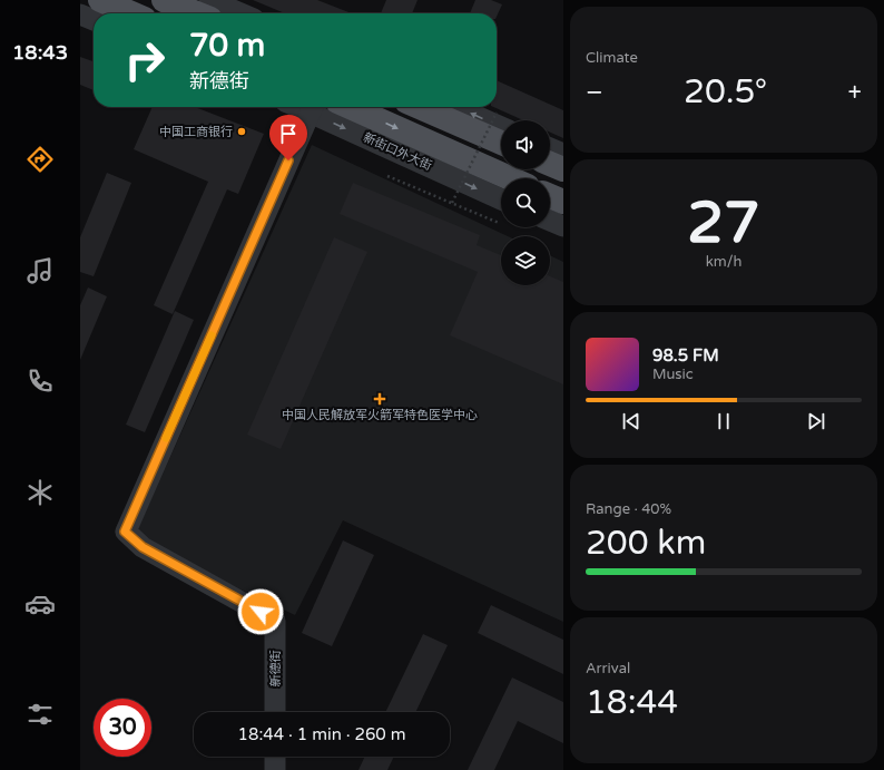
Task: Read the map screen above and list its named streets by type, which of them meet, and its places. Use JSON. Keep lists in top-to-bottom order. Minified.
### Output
{"streets":{"main road":["新街口外大街"],"street":["新德街"]},"crossings":[["新街口外大街","新德街"]],"one_way":["新街口外大街"],"places":{"other":["中国工商银行"],"health":["中国人民解放军火箭军特色医学中心"]},"page":{"tabs":"18:43","tile":["Climate",["27","km/h"],["Range · 40%","200 km"],["Arrival","18:44"]],"turn":["70 m","新德街"],"heat":["−","20.5°","+"],"song":["98.5 FM","Music"],"limit":"30","trip":"18:44 · 1 min · 260 m"}}
